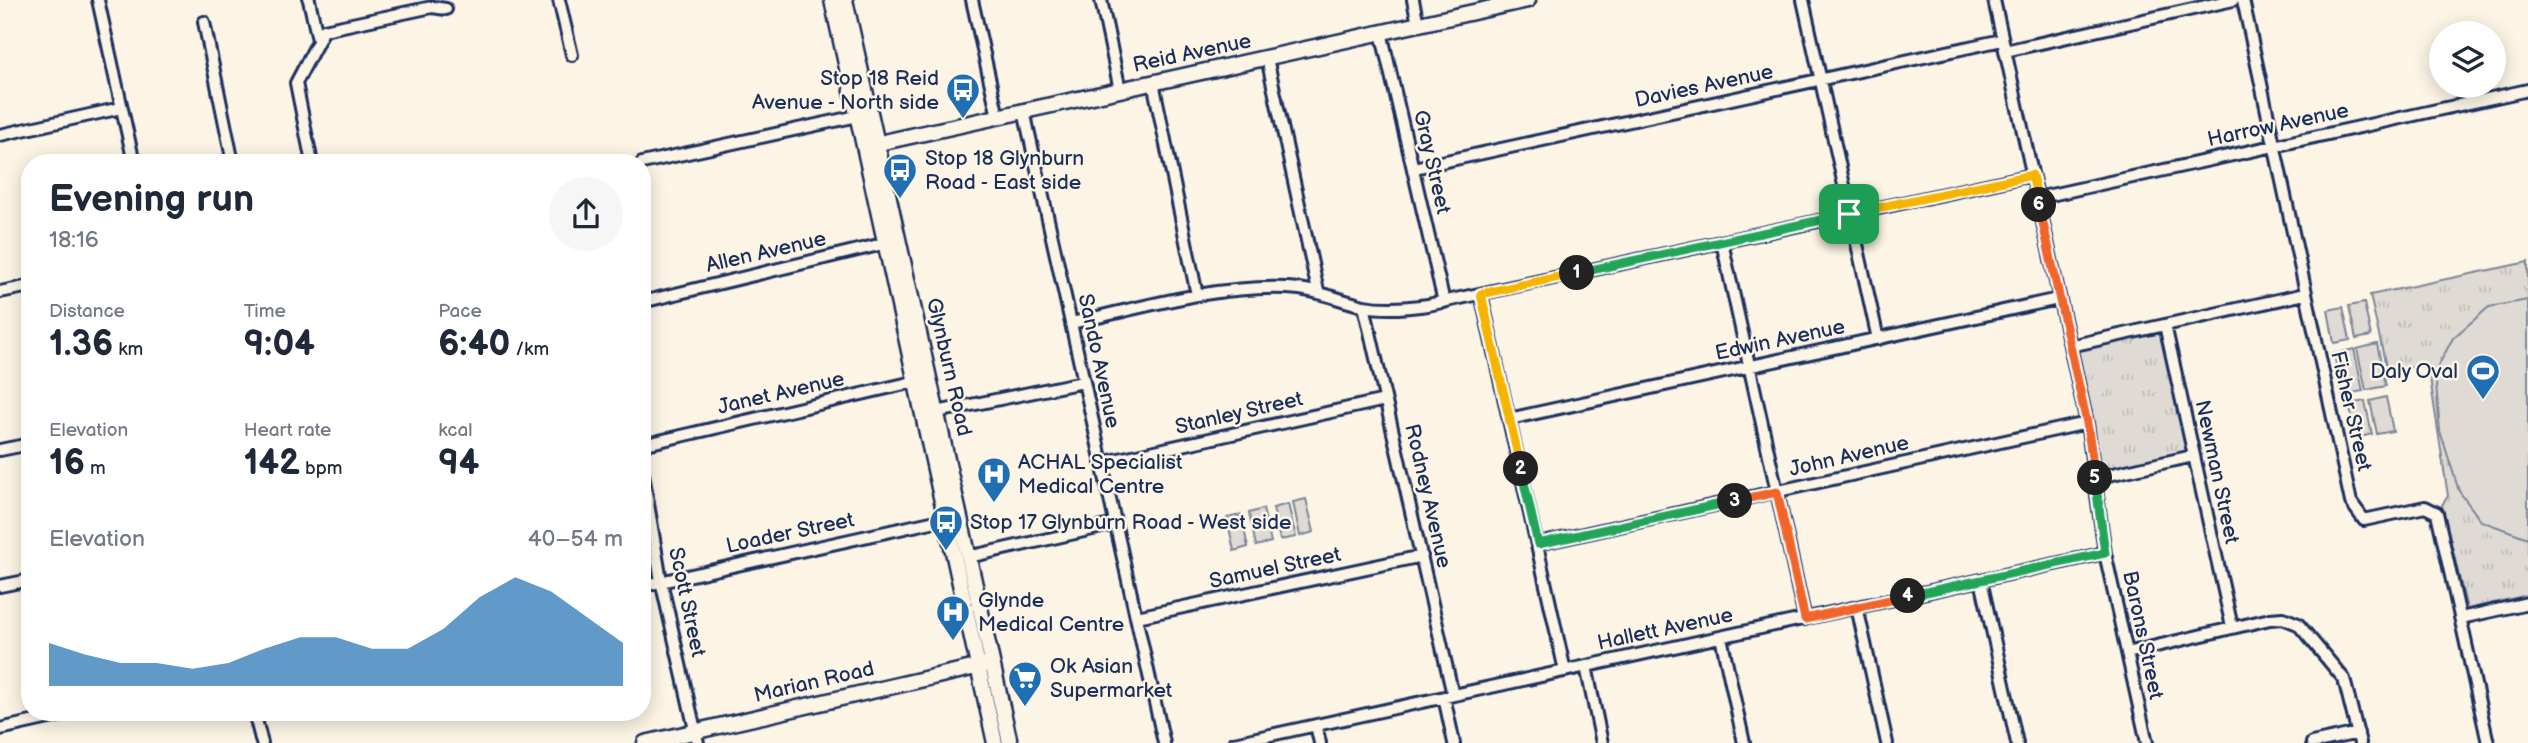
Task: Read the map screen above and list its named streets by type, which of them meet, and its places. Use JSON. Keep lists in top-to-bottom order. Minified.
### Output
{"streets":{"main road":["Reid Avenue","Glynburn Road","Marian Road"],"street":["Davies Avenue","Harrow Avenue","Gray Street","Allen Avenue","Edwin Avenue","Sando Avenue","Janet Avenue","Fisher Street","Stanley Street","John Avenue","Newman Street","Rodney Avenue","Loader Street","Samuel Street","Scott Street","Hallett Avenue","Barons Street"]},"crossings":[["Reid Avenue","Gray Street"],["Reid Avenue","Sando Avenue"],["Reid Avenue","Glynburn Road"],["Davies Avenue","Gray Street"],["Davies Avenue","Barons Street"],["Harrow Avenue","Fisher Street"],["Harrow Avenue","Barons Street"],["Allen Avenue","Glynburn Road"],["Edwin Avenue","Barons Street"],["Sando Avenue","Stanley Street"],["Sando Avenue","Samuel Street"],["Glynburn Road","Janet Avenue"],["Glynburn Road","Loader Street"],["Glynburn Road","Marian Road"],["Stanley Street","Rodney Avenue"],["John Avenue","Barons Street"],["Rodney Avenue","Samuel Street"],["Rodney Avenue","Hallett Avenue"],["Loader Street","Scott Street"],["Scott Street","Marian Road"],["Hallett Avenue","Barons Street"]],"places":{"bus stop":["Stop 18 Reid Avenue - North side","Stop 18 Glynburn Road - East side","Stop 17 Glynburn Road - West side"],"sports":["Daly Oval"],"hospital":["ACHAL Specialist Medical Centre","Glynde Medical Centre"],"supermarket":["Ok Asian Supermarket"]},"page":{"heading":["Evening run","18:16"],"pins":["6","1","2","5","3","4"],"stats":[["Distance","1.36 km"],["Time","9:04"],["Pace","6:40 /km"],["Elevation","16 m"],["Heart rate","142 bpm"],["kcal","94"]],"chart":["Elevation","40–54 m"]}}
